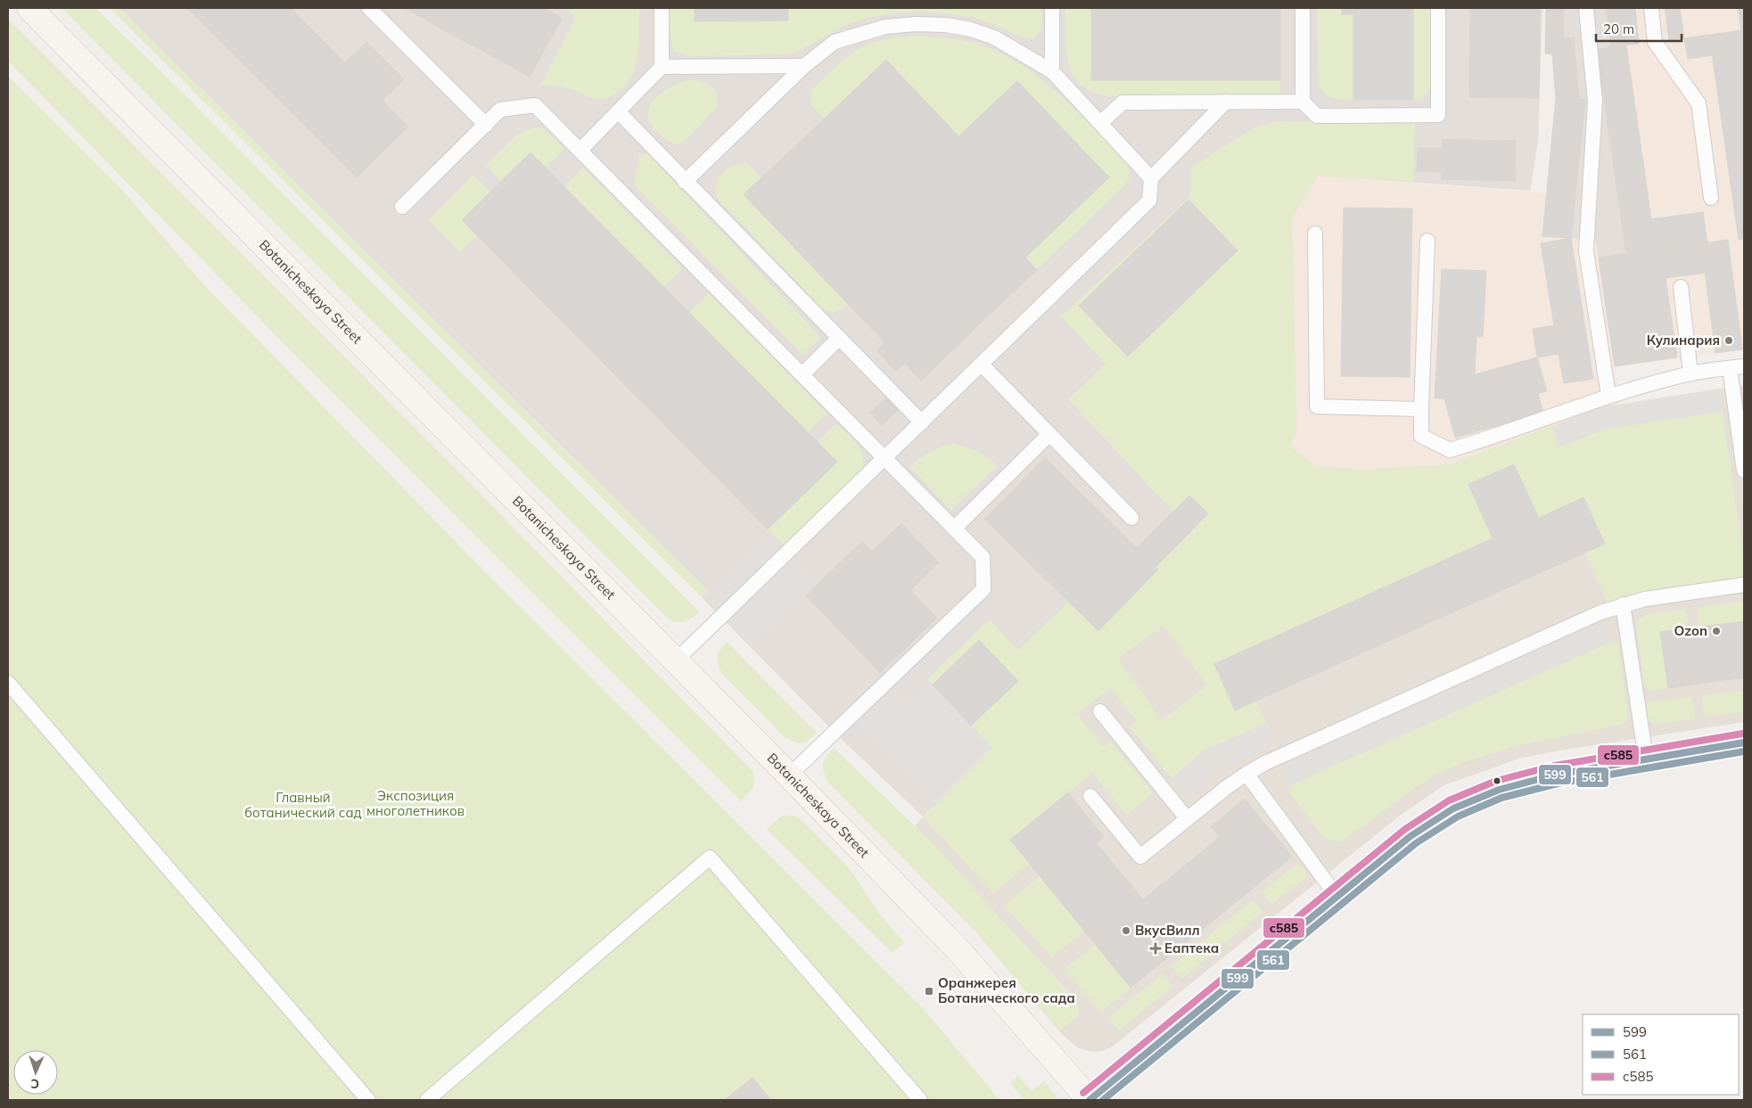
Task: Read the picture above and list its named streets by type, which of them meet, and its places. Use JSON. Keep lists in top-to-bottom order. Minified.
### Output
{"streets":{"main road":["Botanicheskaya Street"]},"parks":["Экспозиция многолетников","Главный ботанический сад"],"places":{"other":["Кулинария","Ozon","ВкусВилл"],"health":["Еаптека"],"transit":["Оранжерея Ботанического сада"]},"lines":["transit line с585","transit line 599","transit line 561"],"legend":["599","561","с585"],"scale_bar":"20 m","north":"bottom"}
